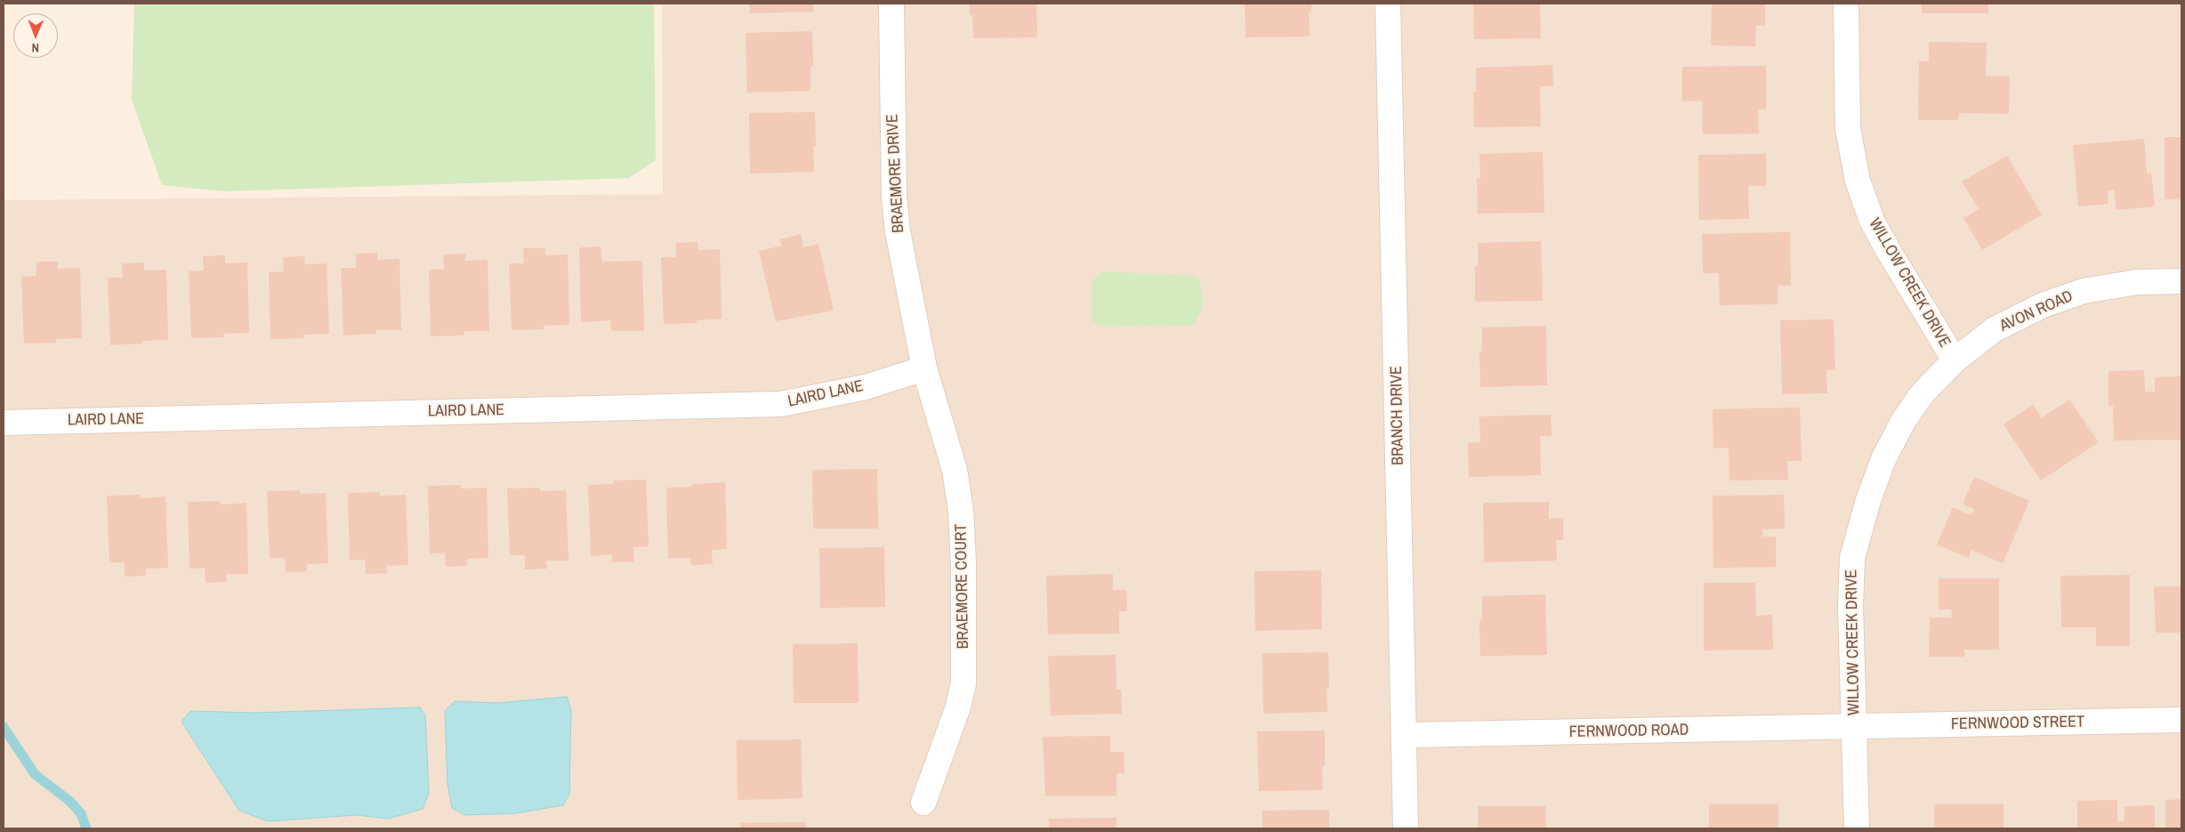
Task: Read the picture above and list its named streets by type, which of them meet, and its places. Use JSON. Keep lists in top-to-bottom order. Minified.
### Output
{"streets":{"street":["BRAEMORE DRIVE","WILLOW CREEK DRIVE","AVON ROAD","LAIRD LANE","BRANCH DRIVE","BRAEMORE COURT","FERNWOOD STREET","FERNWOOD ROAD"]},"crossings":[["BRAEMORE DRIVE","LAIRD LANE"],["BRAEMORE DRIVE","BRAEMORE COURT"],["WILLOW CREEK DRIVE","AVON ROAD"],["WILLOW CREEK DRIVE","FERNWOOD STREET"],["WILLOW CREEK DRIVE","FERNWOOD ROAD"],["LAIRD LANE","BRAEMORE COURT"],["BRANCH DRIVE","FERNWOOD ROAD"],["FERNWOOD STREET","FERNWOOD ROAD"]],"north":"bottom"}
